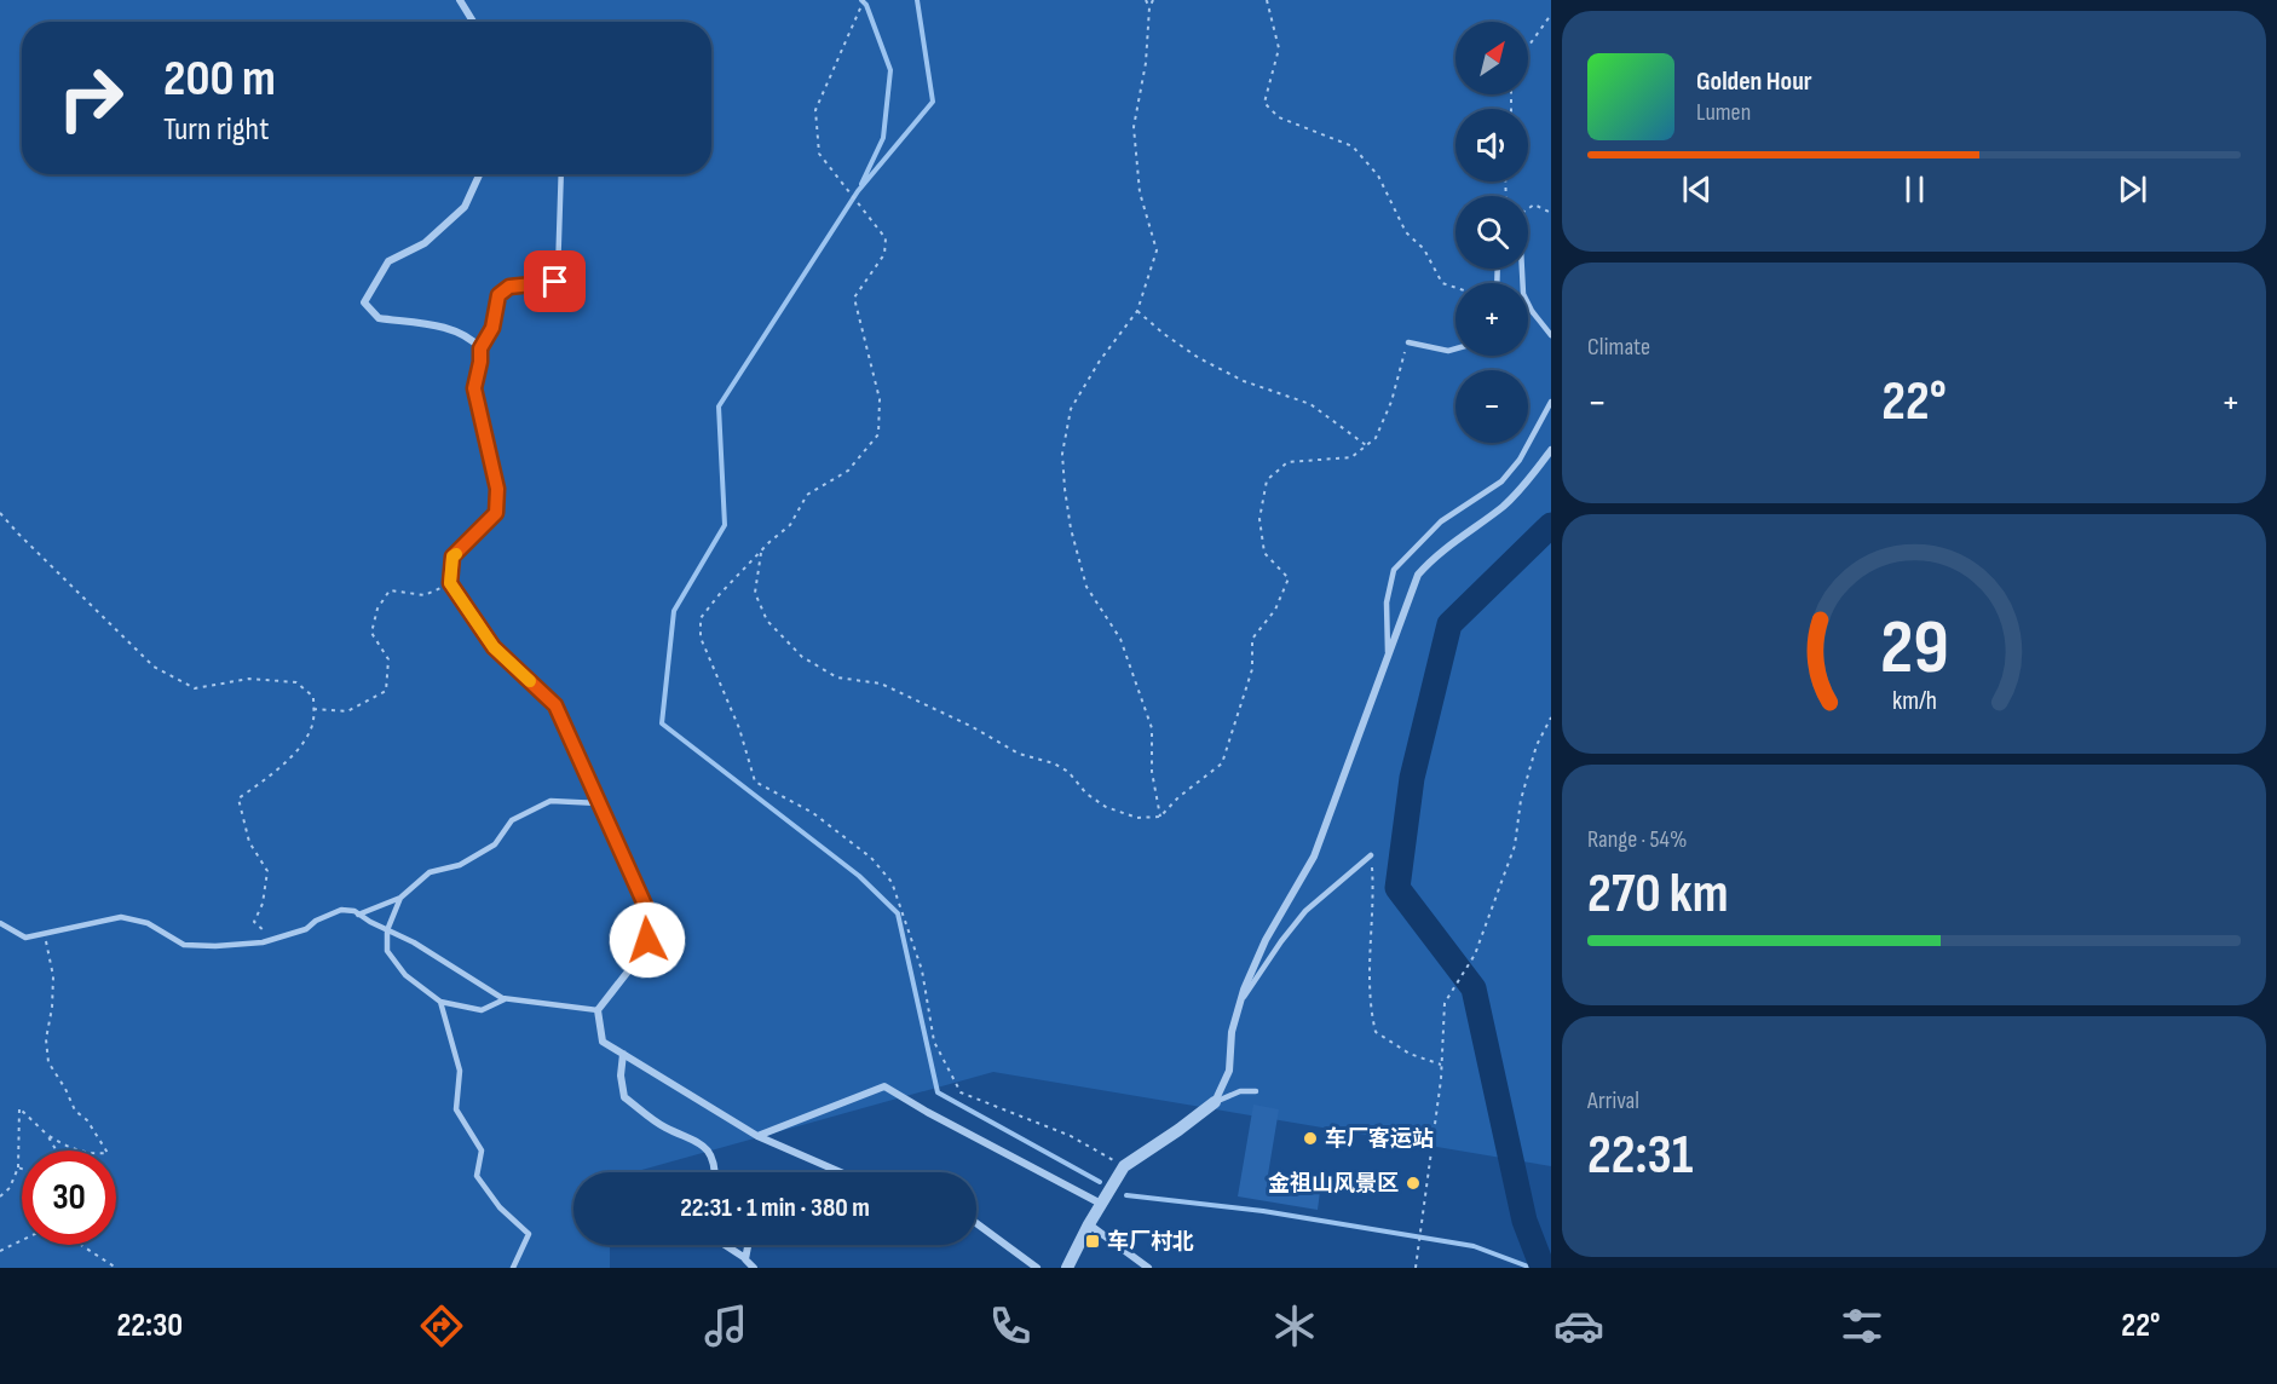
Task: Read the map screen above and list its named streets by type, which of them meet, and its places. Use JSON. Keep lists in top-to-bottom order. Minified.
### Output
{"places":{"other":["车厂客运站","金祖山风景区"],"transit":["车厂村北"]},"north":"top right","page":{"map_buttons":["+","−"],"turn":["200 m","Turn right"],"song":["Golden Hour","Lumen"],"tile":["Climate",["Range · 54%","270 km"],["Arrival","22:31"]],"heat":["−","22°","+"],"limit":"30","trip":"22:31 · 1 min · 380 m","tabs":["22:30","22°"],"gauge":["29","km/h"]}}
